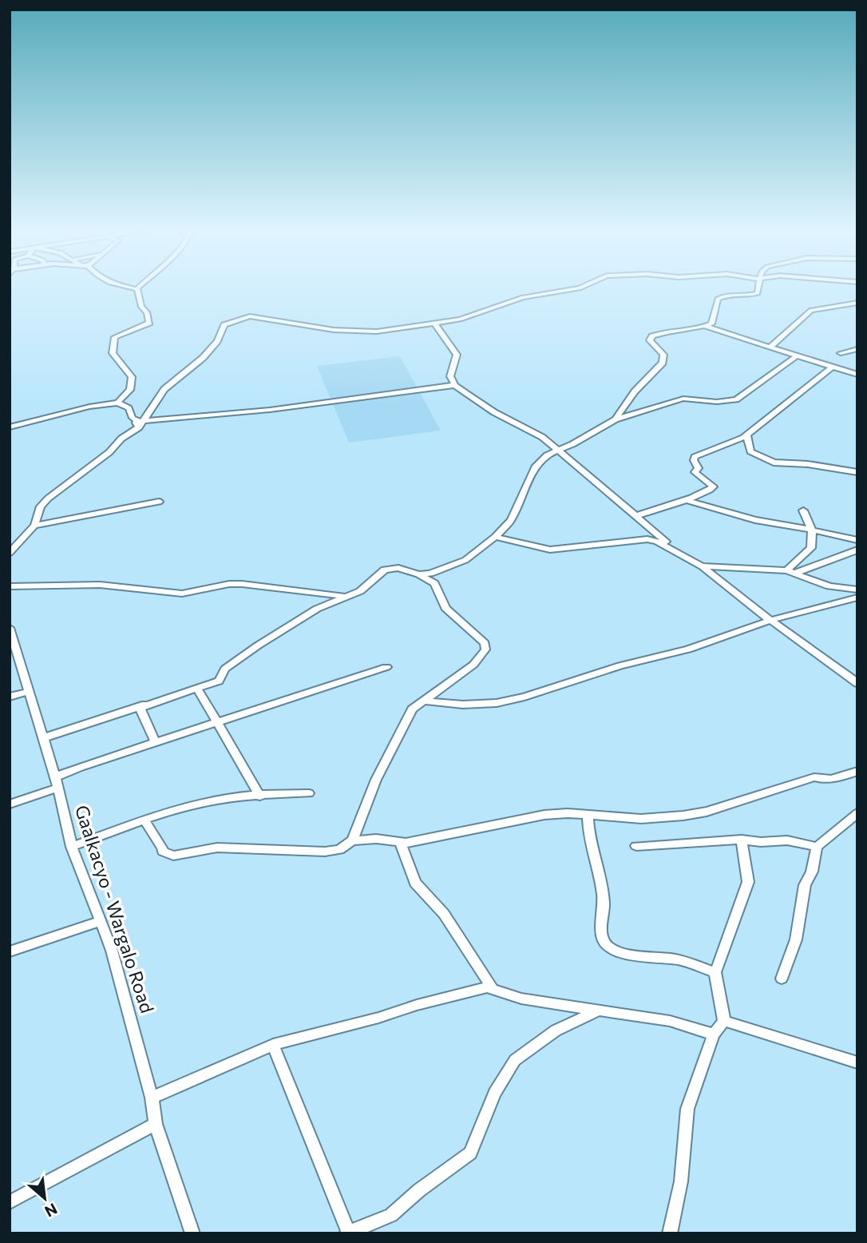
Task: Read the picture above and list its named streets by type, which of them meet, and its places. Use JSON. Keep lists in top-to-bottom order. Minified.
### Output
{"streets":{"street":["Gaalkacyo - Wargalo Road"]},"north":"bottom right"}
